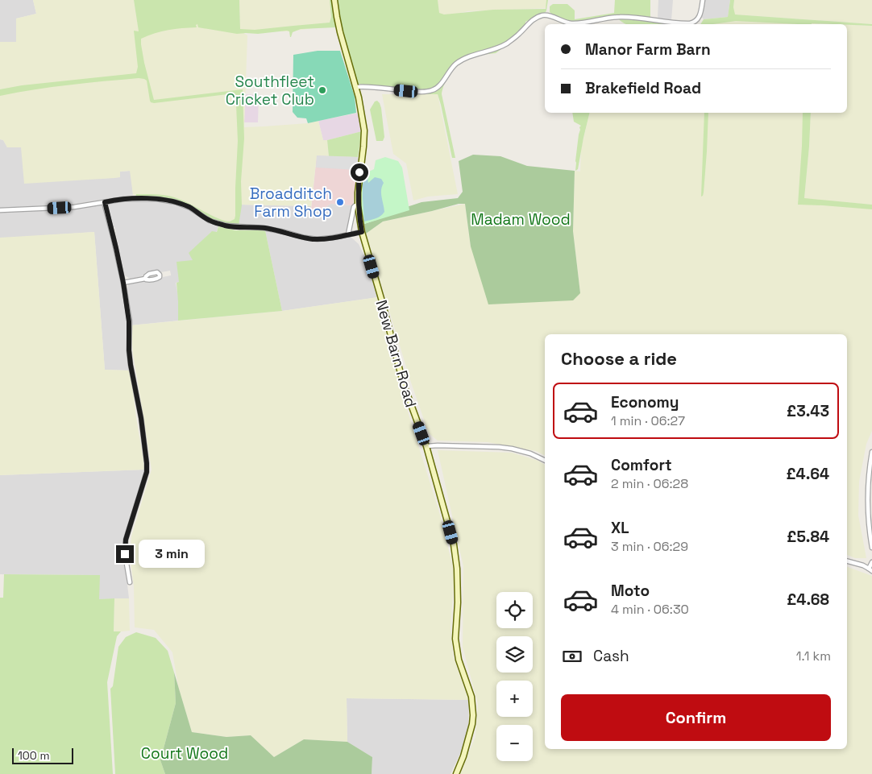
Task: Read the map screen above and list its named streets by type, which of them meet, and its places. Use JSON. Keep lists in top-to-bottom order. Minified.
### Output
{"streets":{"street":["New Barn Road"]},"parks":["Madam Wood","Court Wood"],"places":["Southfleet Cricket Club","Broadditch Farm Shop"],"scale_bar":"100 m","page":{"banner":["Manor Farm Barn","Brakefield Road"],"heading":"Choose a ride","list":[{"name":"Economy","note":"1 min · 06:27","value":"£3.43"},{"name":"Comfort","note":"2 min · 06:28","value":"£4.64"},{"name":"XL","note":"3 min · 06:29","value":"£5.84"},{"name":"Moto","note":"4 min · 06:30","value":"£4.68"}],"bubble":"3 min","map_buttons":["+","−"],"pay":["Cash","1.1 km"],"buttons":"Confirm","scale":"100 m"}}
